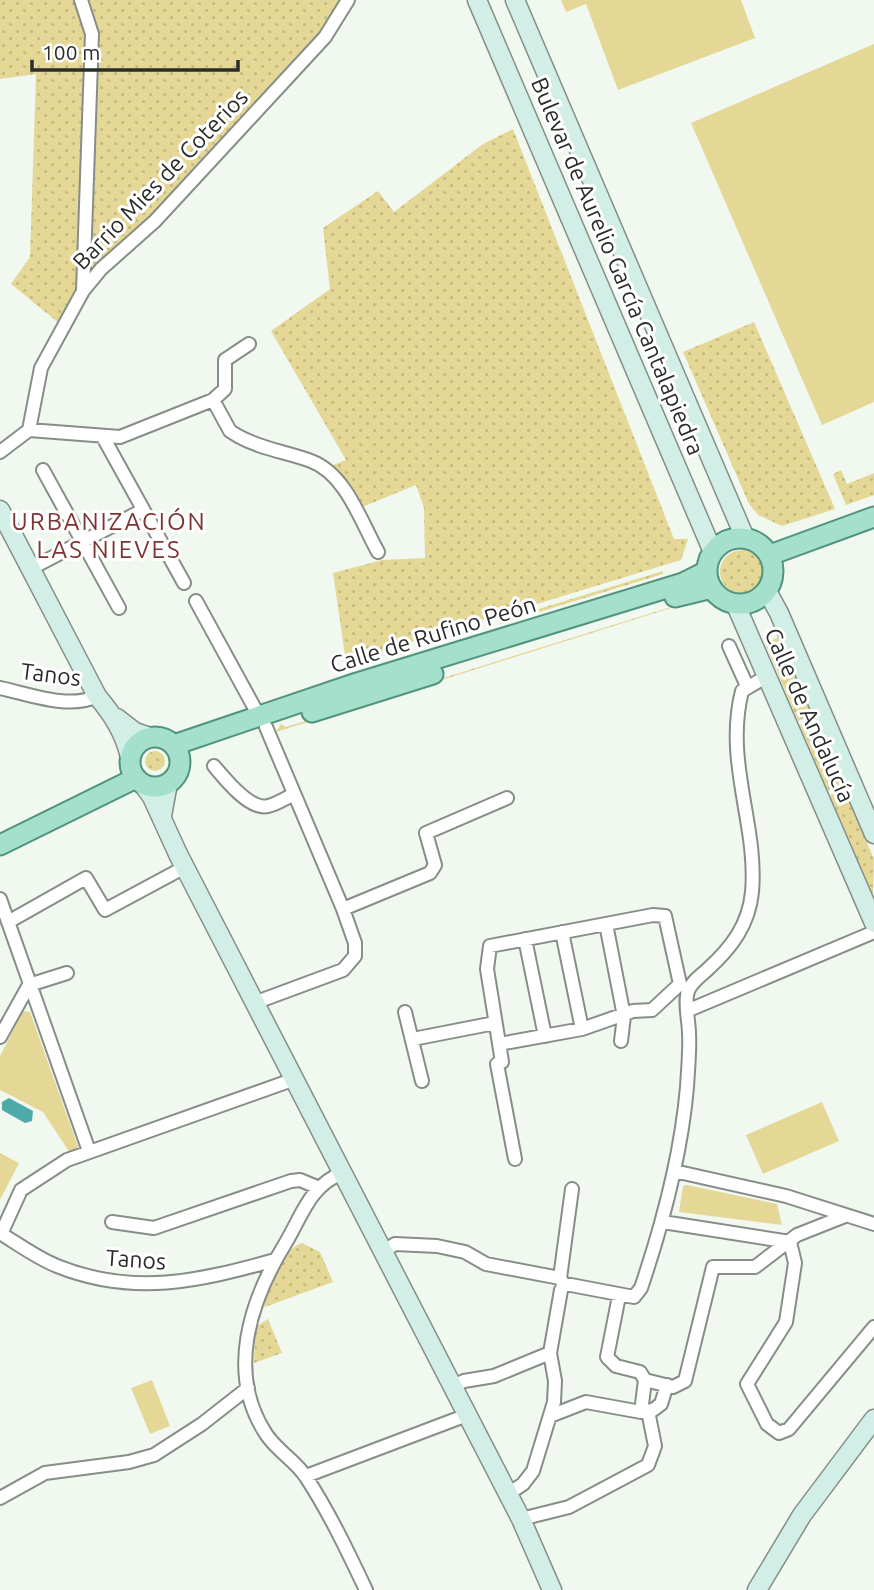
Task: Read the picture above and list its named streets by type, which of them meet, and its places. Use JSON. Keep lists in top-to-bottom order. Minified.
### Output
{"streets":{"main road":["Bulevar de Aurelio García Cantalapiedra","Calle de Rufino Peón","Calle de Andalucía"],"street":["Barrio Mies de Coterios","Tanos"]},"crossings":[["Bulevar de Aurelio García Cantalapiedra","Calle de Rufino Peón"],["Bulevar de Aurelio García Cantalapiedra","Calle de Andalucía"],["Calle de Rufino Peón","Calle de Andalucía"]],"districts":["URBANIZACIÓN LAS NIEVES"],"scale_bar":"100 m"}
